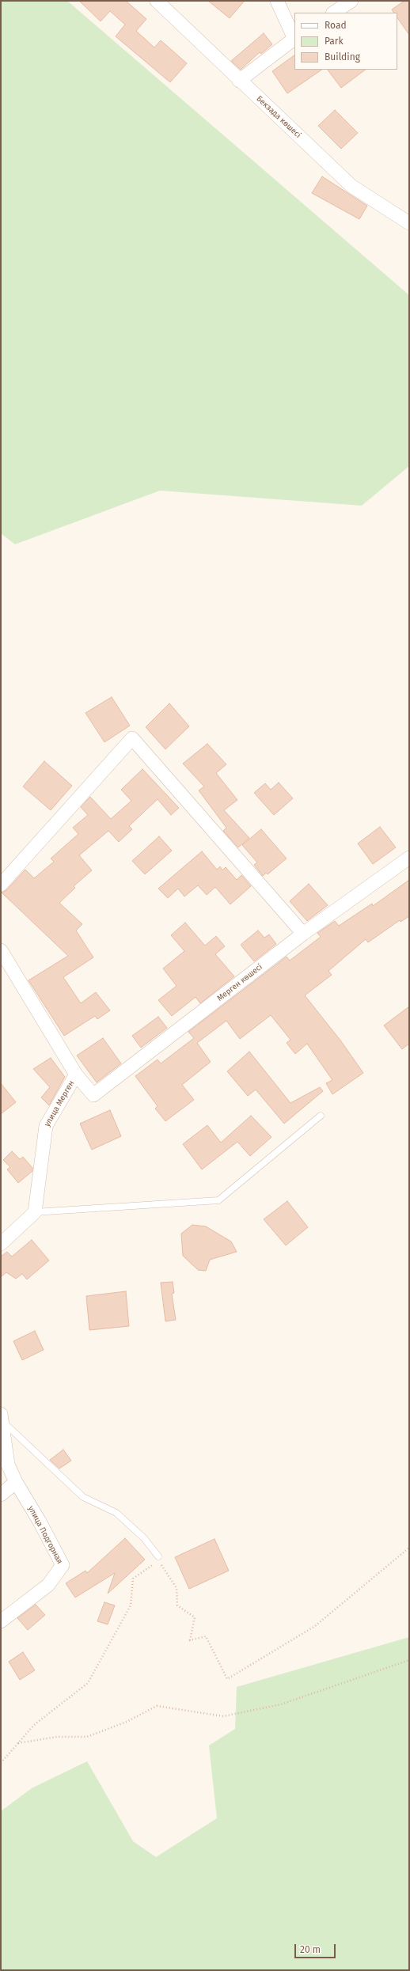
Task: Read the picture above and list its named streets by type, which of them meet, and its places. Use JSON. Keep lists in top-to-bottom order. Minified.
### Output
{"streets":{"street":["Бекзада көшесі","Мерген көшесі","улица Мерген","улица Подгорная"]},"crossings":[["Мерген көшесі","улица Мерген"]],"legend":["Road","Park","Building"],"scale_bar":"20 m"}
